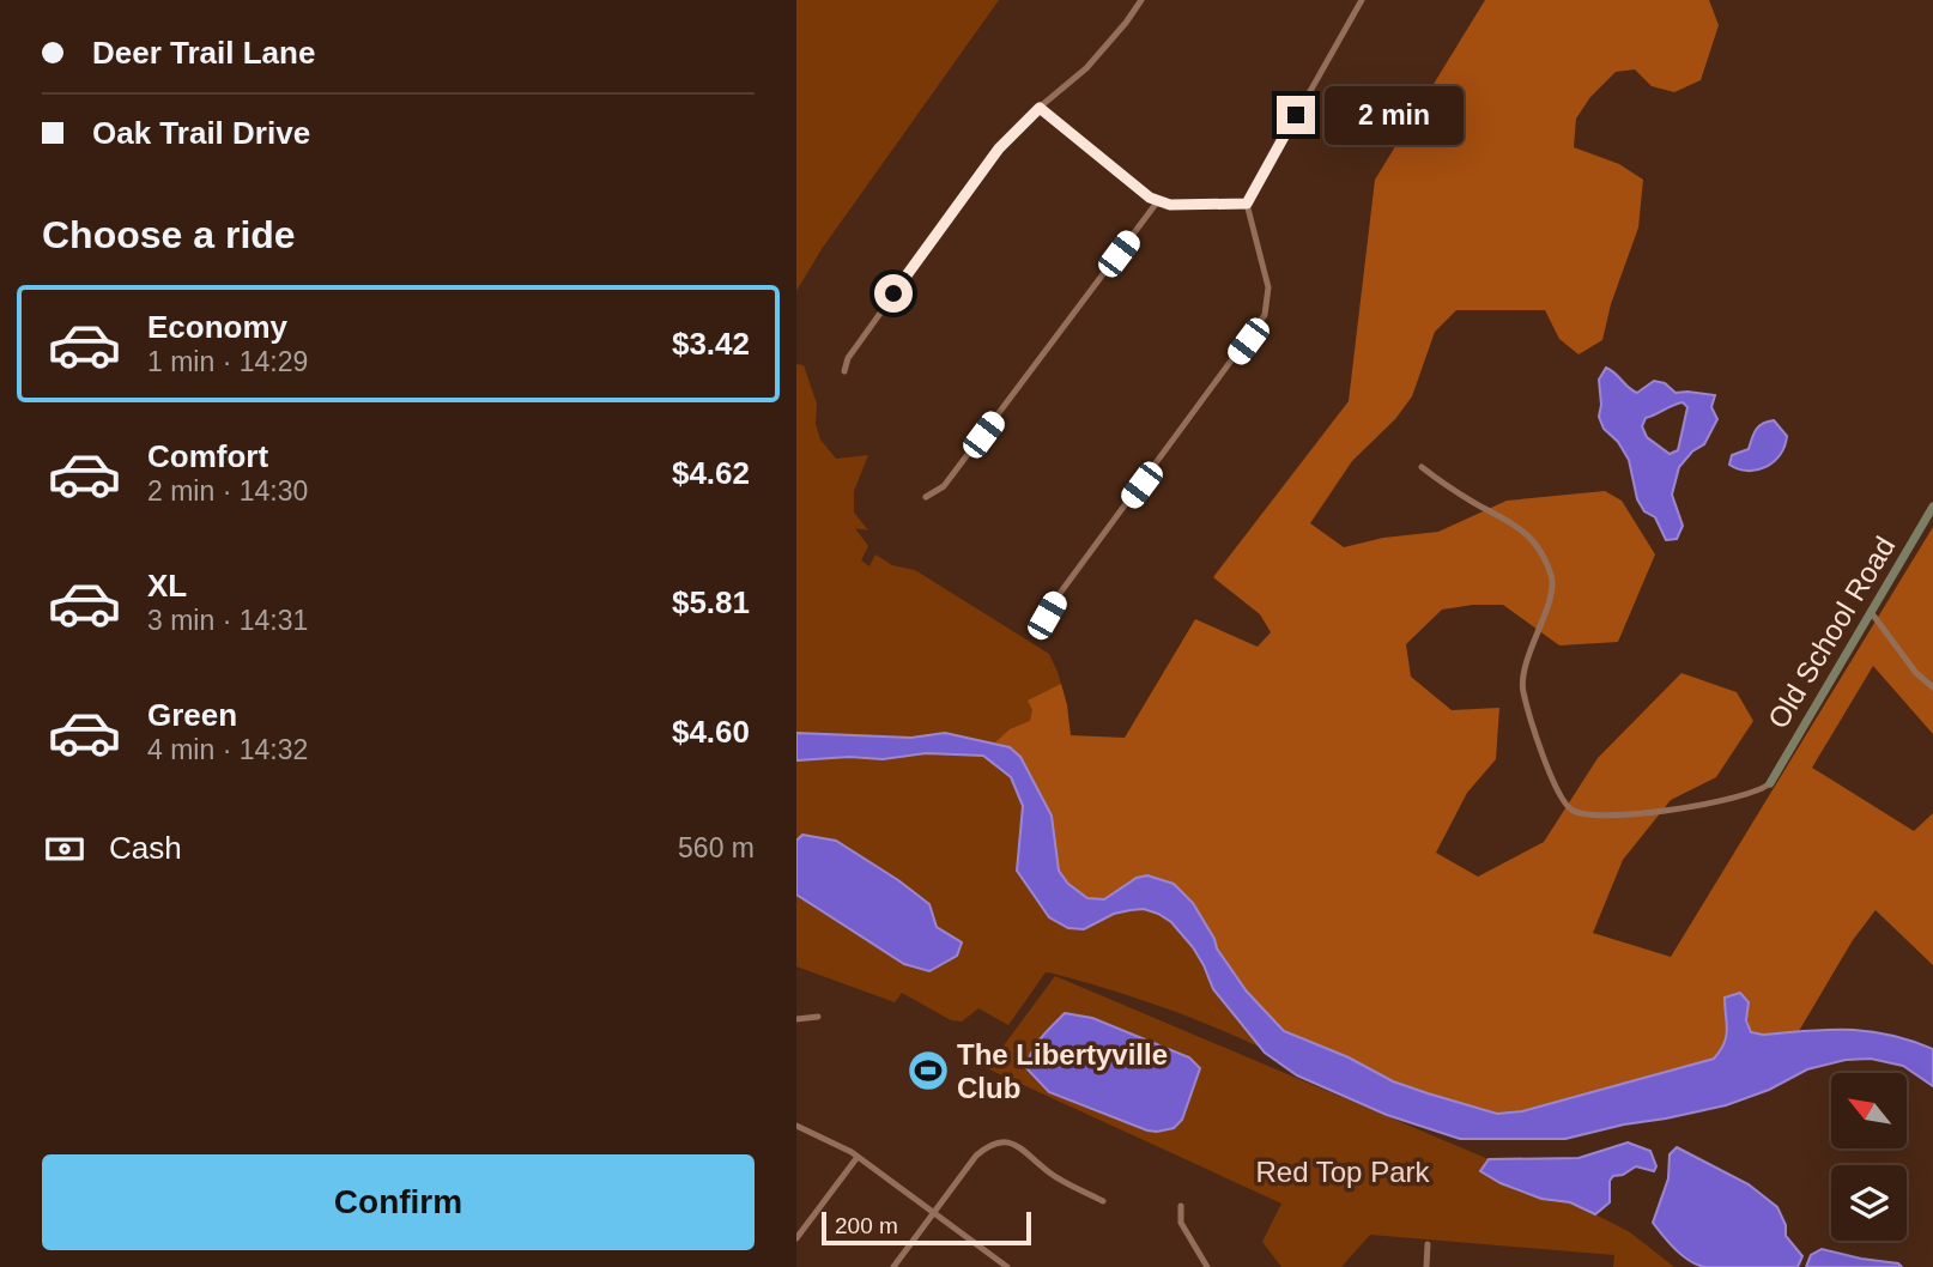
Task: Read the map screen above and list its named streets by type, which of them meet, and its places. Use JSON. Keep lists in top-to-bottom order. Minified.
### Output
{"streets":{"street":["Old School Road"]},"parks":["Red Top Park"],"places":{"sports":["The Libertyville Club"]},"scale_bar":"200 m","north":"top left","page":{"banner":["Deer Trail Lane","Oak Trail Drive"],"bubble":"2 min","heading":"Choose a ride","list":[{"name":"Economy","note":"1 min · 14:29","value":"$3.42"},{"name":"Comfort","note":"2 min · 14:30","value":"$4.62"},{"name":"XL","note":"3 min · 14:31","value":"$5.81"},{"name":"Green","note":"4 min · 14:32","value":"$4.60"}],"pay":["Cash","560 m"],"buttons":"Confirm","scale":"200 m"}}
